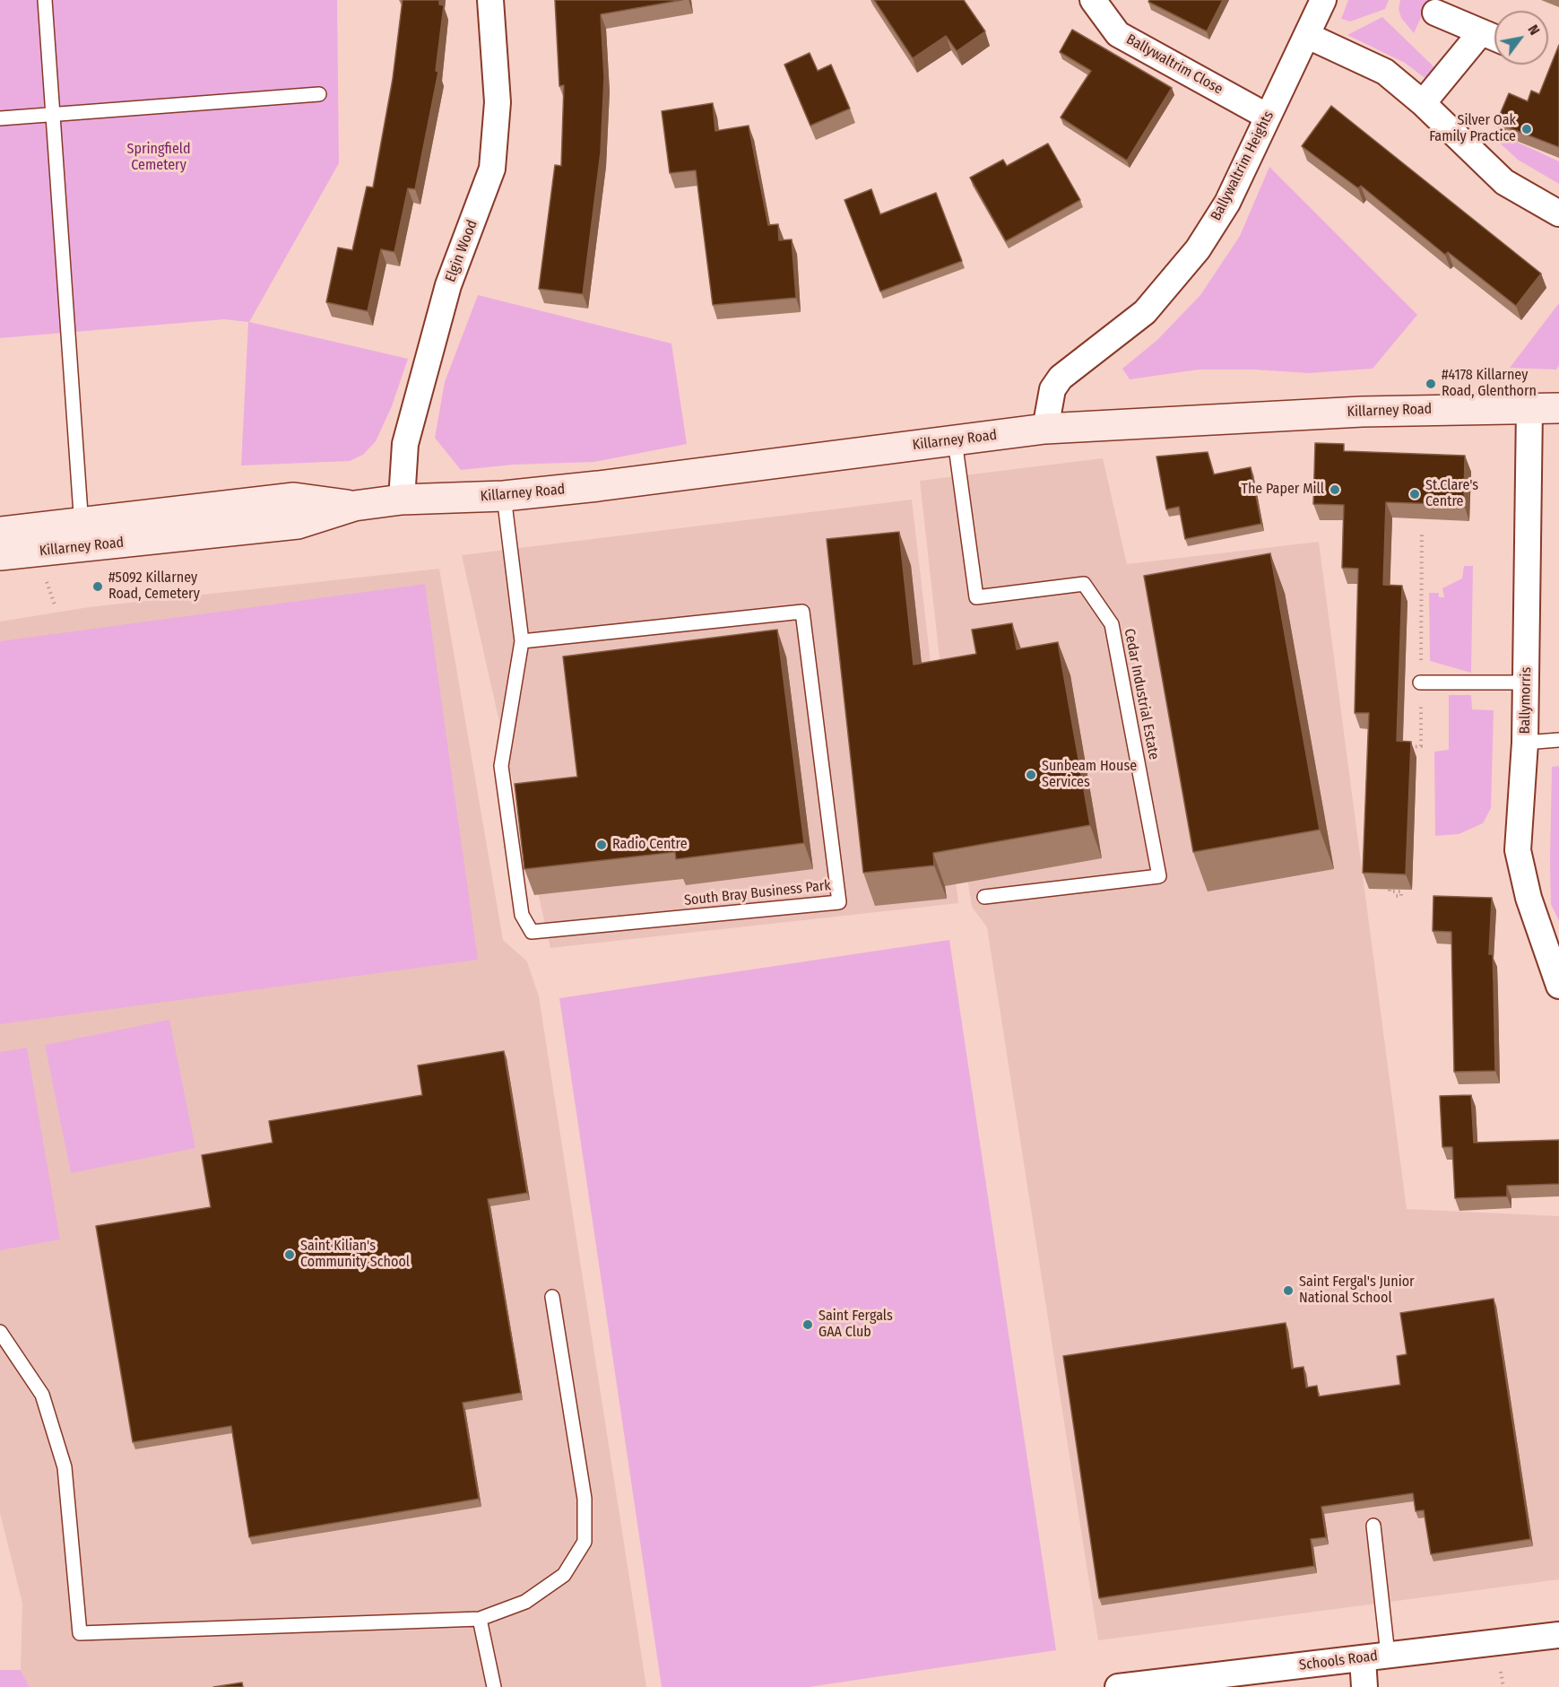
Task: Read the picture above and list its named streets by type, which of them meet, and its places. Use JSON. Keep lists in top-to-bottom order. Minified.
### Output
{"streets":{"main road":["Killarney Road"],"street":["Ballywaltrim Close","Ballywaltrim Heights","Elgin Wood","Ballymorris","Schools Road"],"lane":["Cedar Industrial Estate","South Bray Business Park"]},"crossings":[["Ballywaltrim Close","Ballywaltrim Heights"],["Ballywaltrim Heights","Killarney Road"],["Elgin Wood","Killarney Road"],["Killarney Road","Cedar Industrial Estate"],["Killarney Road","Ballymorris"],["Killarney Road","South Bray Business Park"]],"parks":["Springfield Cemetery"],"places":["Silver Oak Family Practice","#4178 Killarney Road, Glenthorn","The Paper Mill","St.Clare's Centre","#5092 Killarney Road, Cemetery","Sunbeam House Services","Radio Centre","Saint Kilian's Community School","Saint Fergal's Junior National School","Saint Fergals GAA Club"],"north":"top right"}
